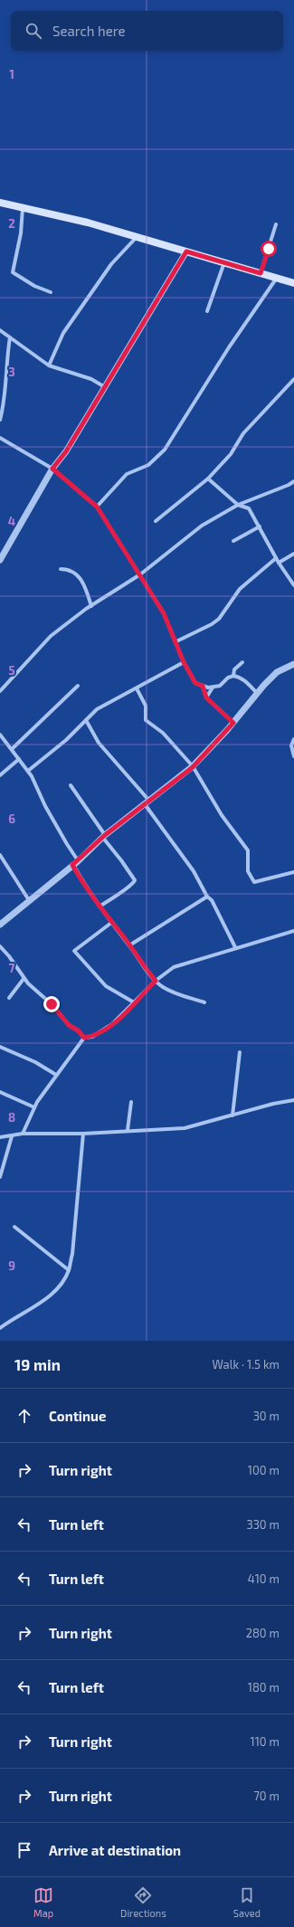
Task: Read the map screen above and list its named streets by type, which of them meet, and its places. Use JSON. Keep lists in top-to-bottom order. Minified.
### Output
{"page":{"search":"Search here","heading":["19 min","Walk · 1.5 km"],"list":[["Continue","30 m"],["Turn right","100 m"],["Turn left","330 m"],["Turn left","410 m"],["Turn right","280 m"],["Turn left","180 m"],["Turn right","110 m"],["Turn right","70 m"],"Arrive at destination"],"nav":["Map","Directions","Saved"]},"grid":{"rows":["1","2","3","4","5","6","7","8","9"]}}
